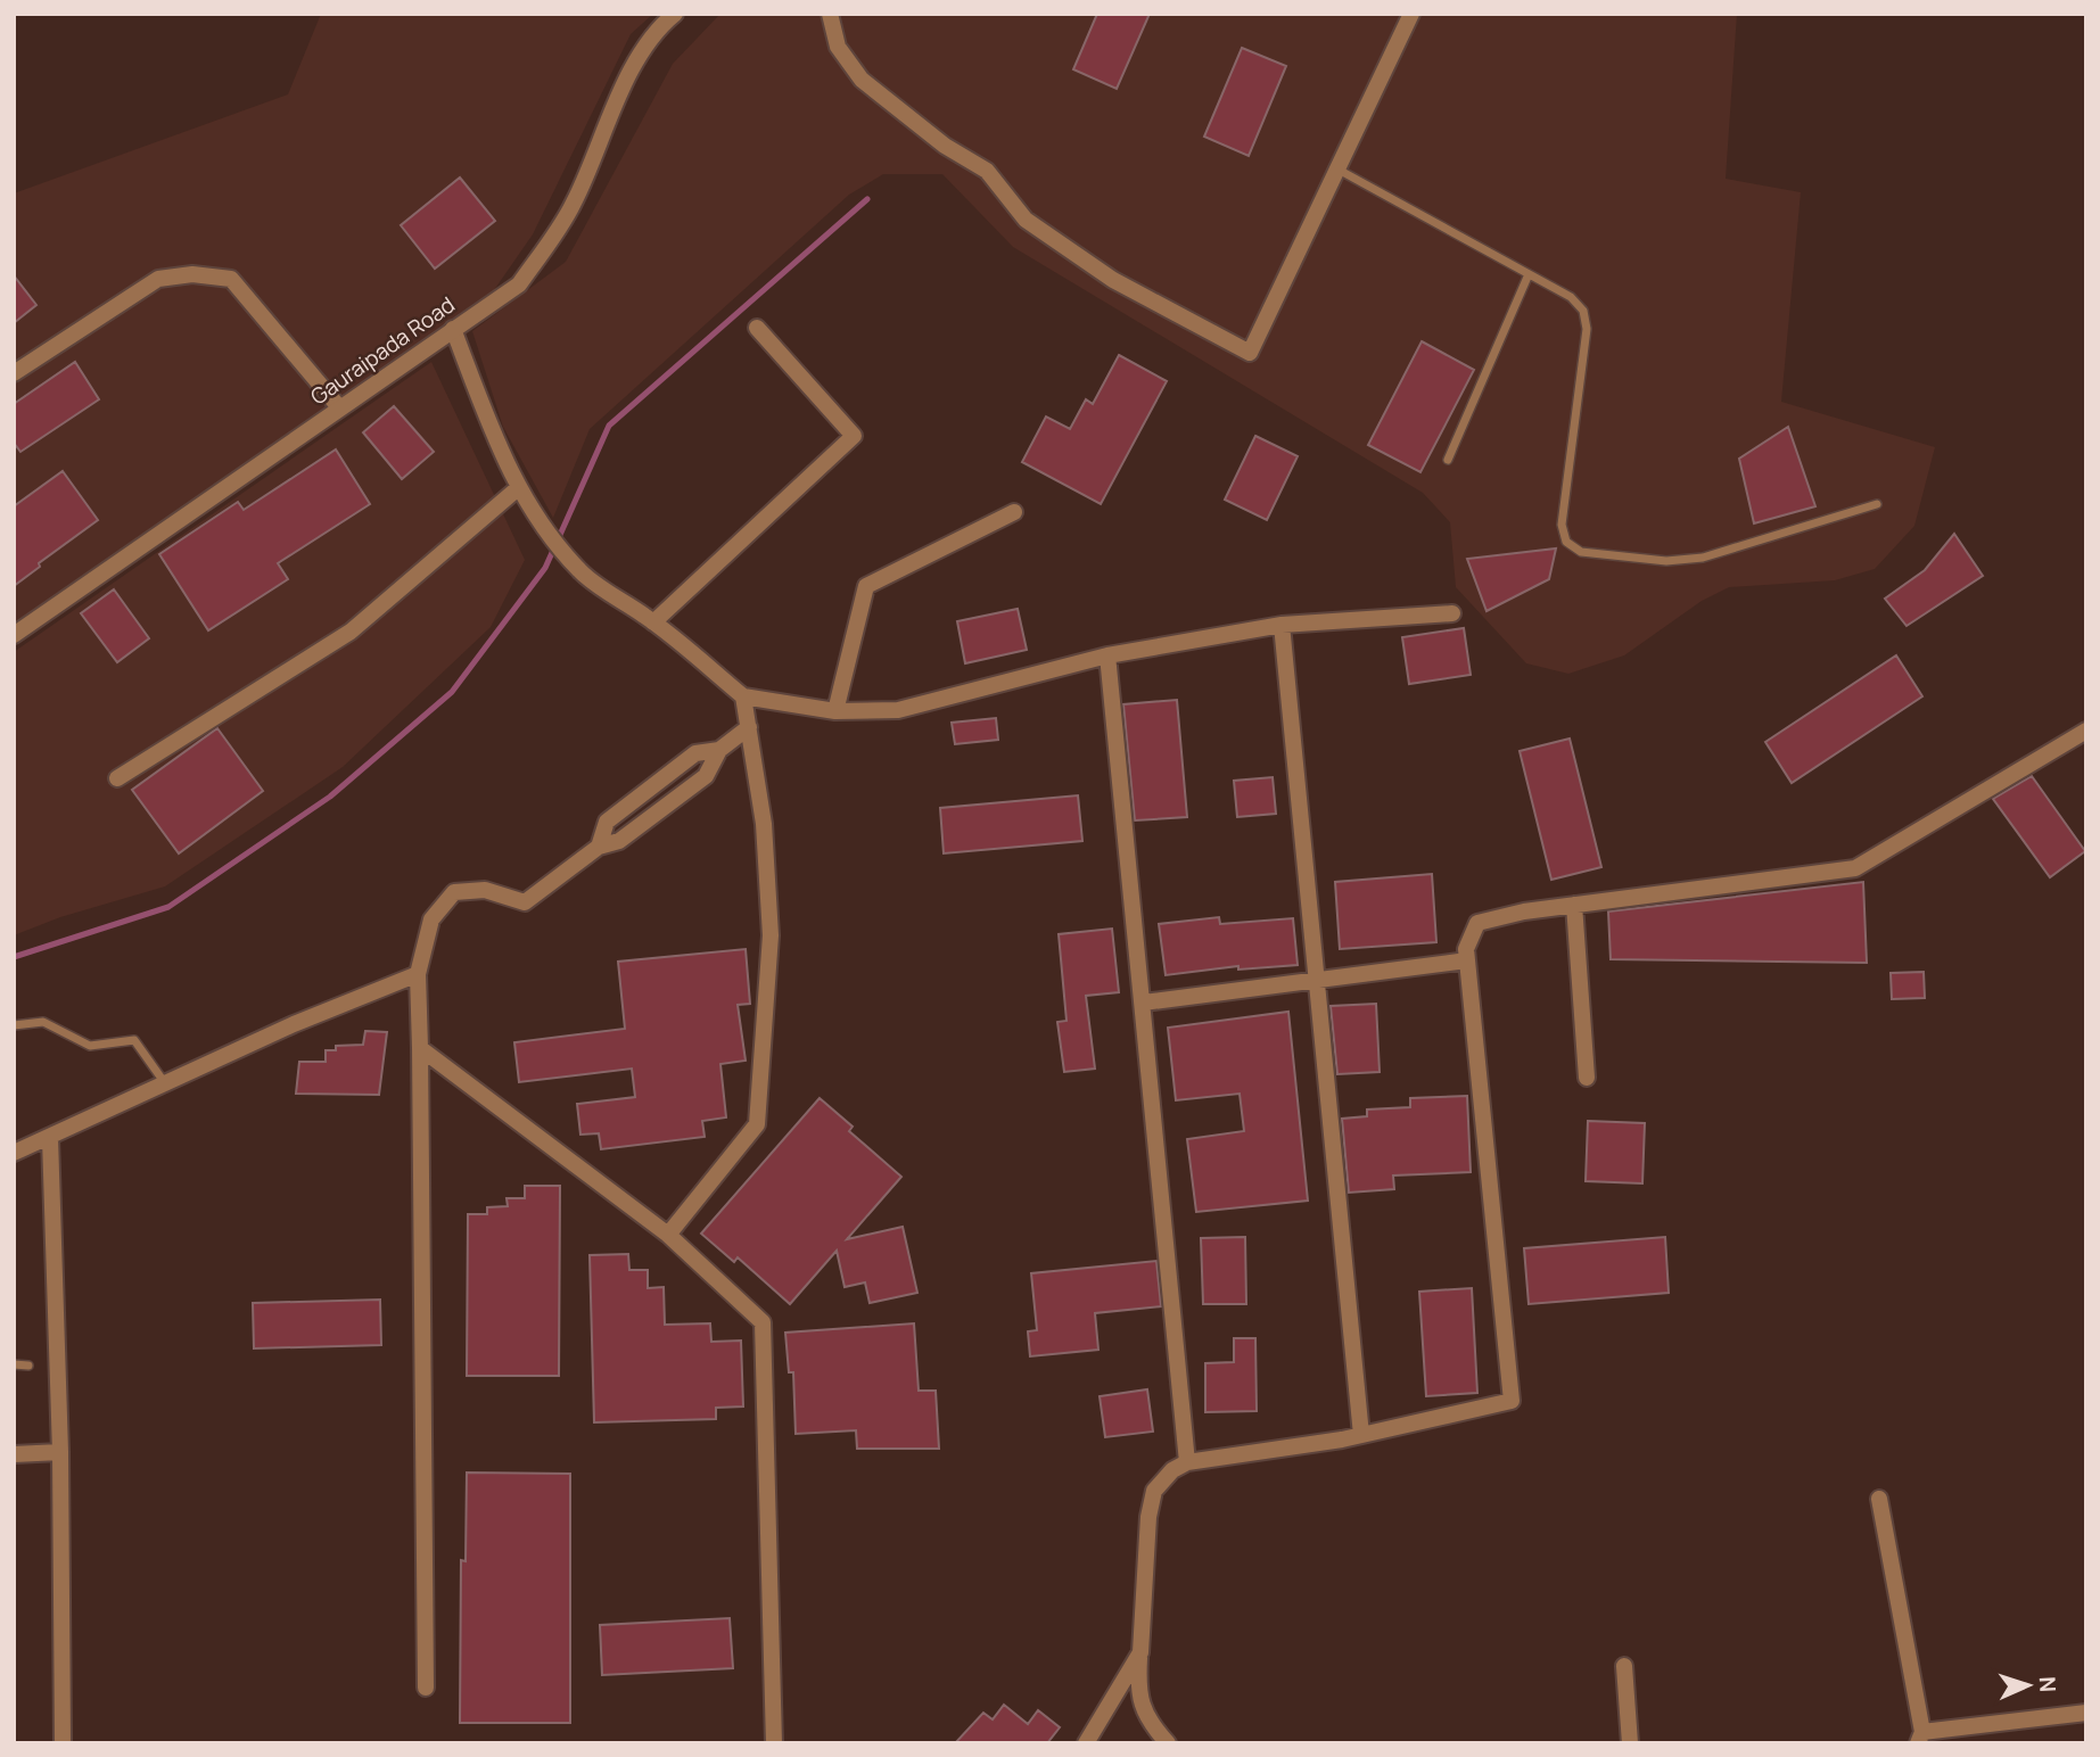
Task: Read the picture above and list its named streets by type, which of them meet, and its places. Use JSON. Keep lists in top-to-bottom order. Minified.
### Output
{"streets":{"street":["Gauraipada Road"]},"north":"right"}
